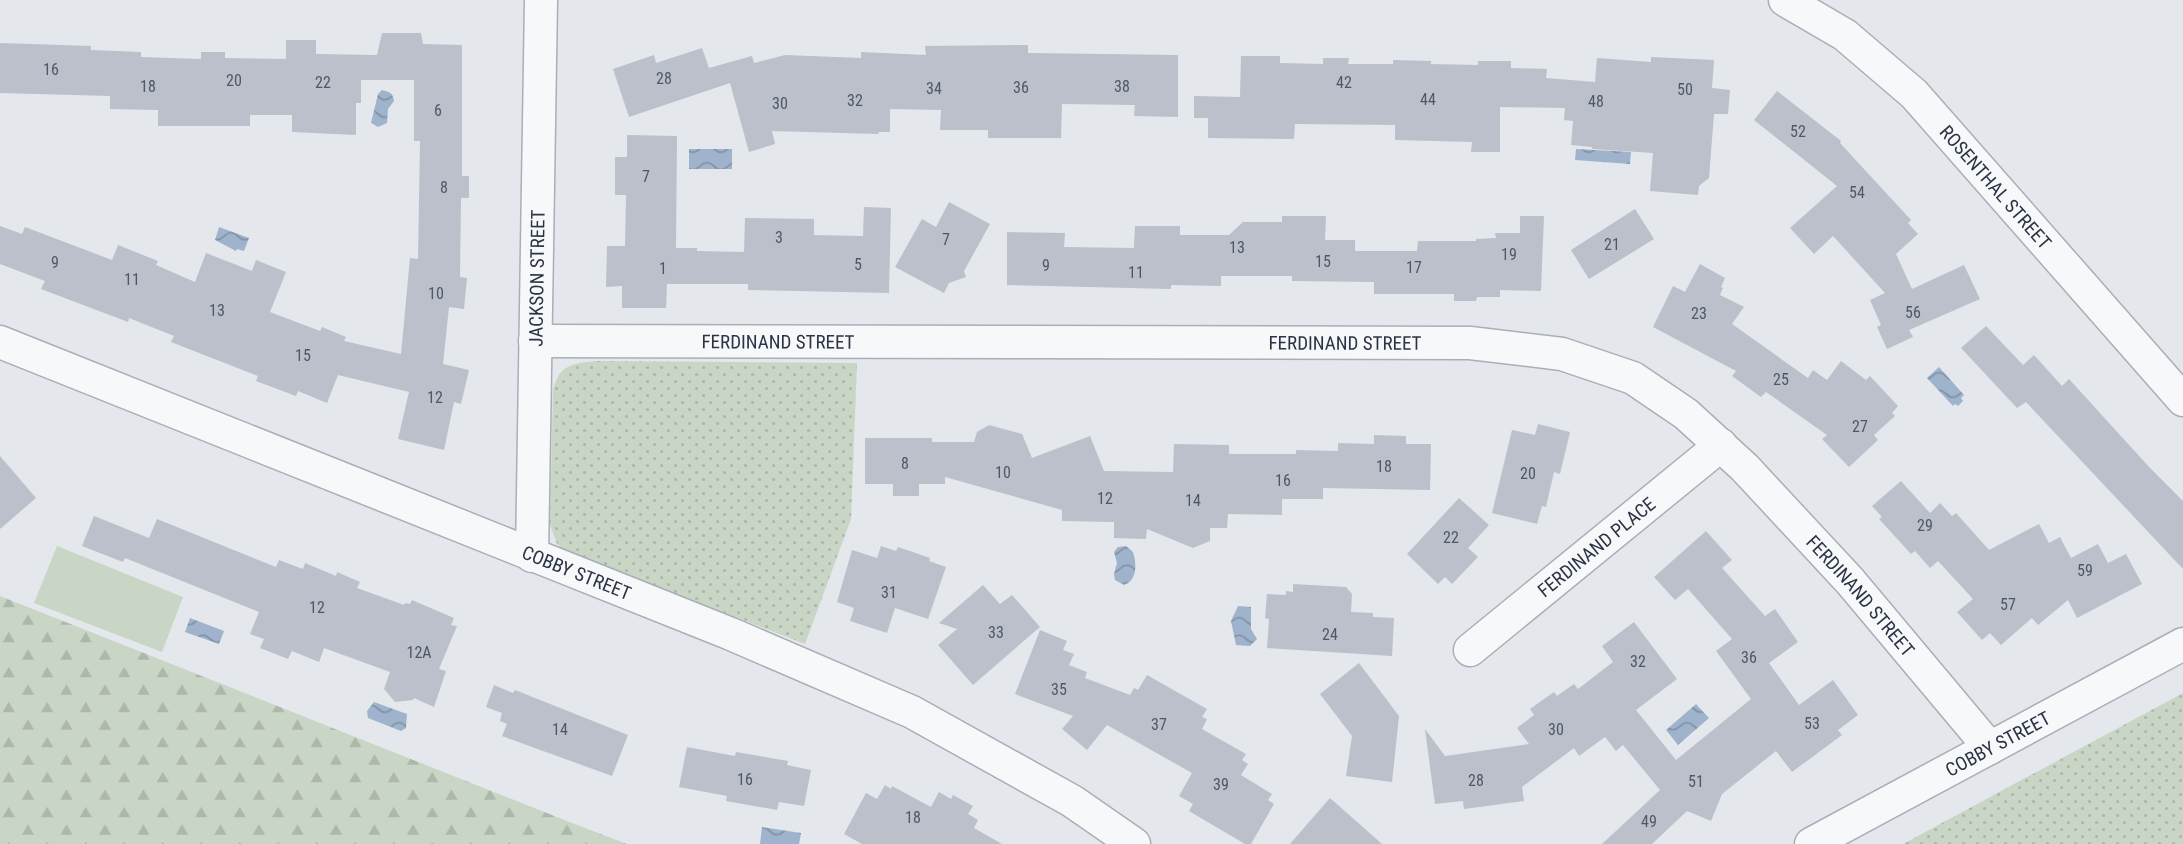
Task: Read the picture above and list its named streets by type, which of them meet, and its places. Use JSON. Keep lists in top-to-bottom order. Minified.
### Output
{"streets":{"street":["ROSENTHAL STREET","JACKSON STREET","FERDINAND STREET","FERDINAND PLACE","COBBY STREET"]},"crossings":[["JACKSON STREET","FERDINAND STREET"],["JACKSON STREET","COBBY STREET"],["FERDINAND STREET","FERDINAND PLACE"],["FERDINAND STREET","COBBY STREET"]],"house_numbers":["16","28","20","22","42","18","38","36","34","50","44","32","48","30","6","52","7","8","54","3","7","21","13","19","15","9","5","9","17","1","11","11","10","13","56","23","15","25","12","27","8","18","10","20","16","12","14","29","22","59","31","57","12","33","24","12A","36","32","35","53","37","14","30","16","28","51","39","18","49"]}
